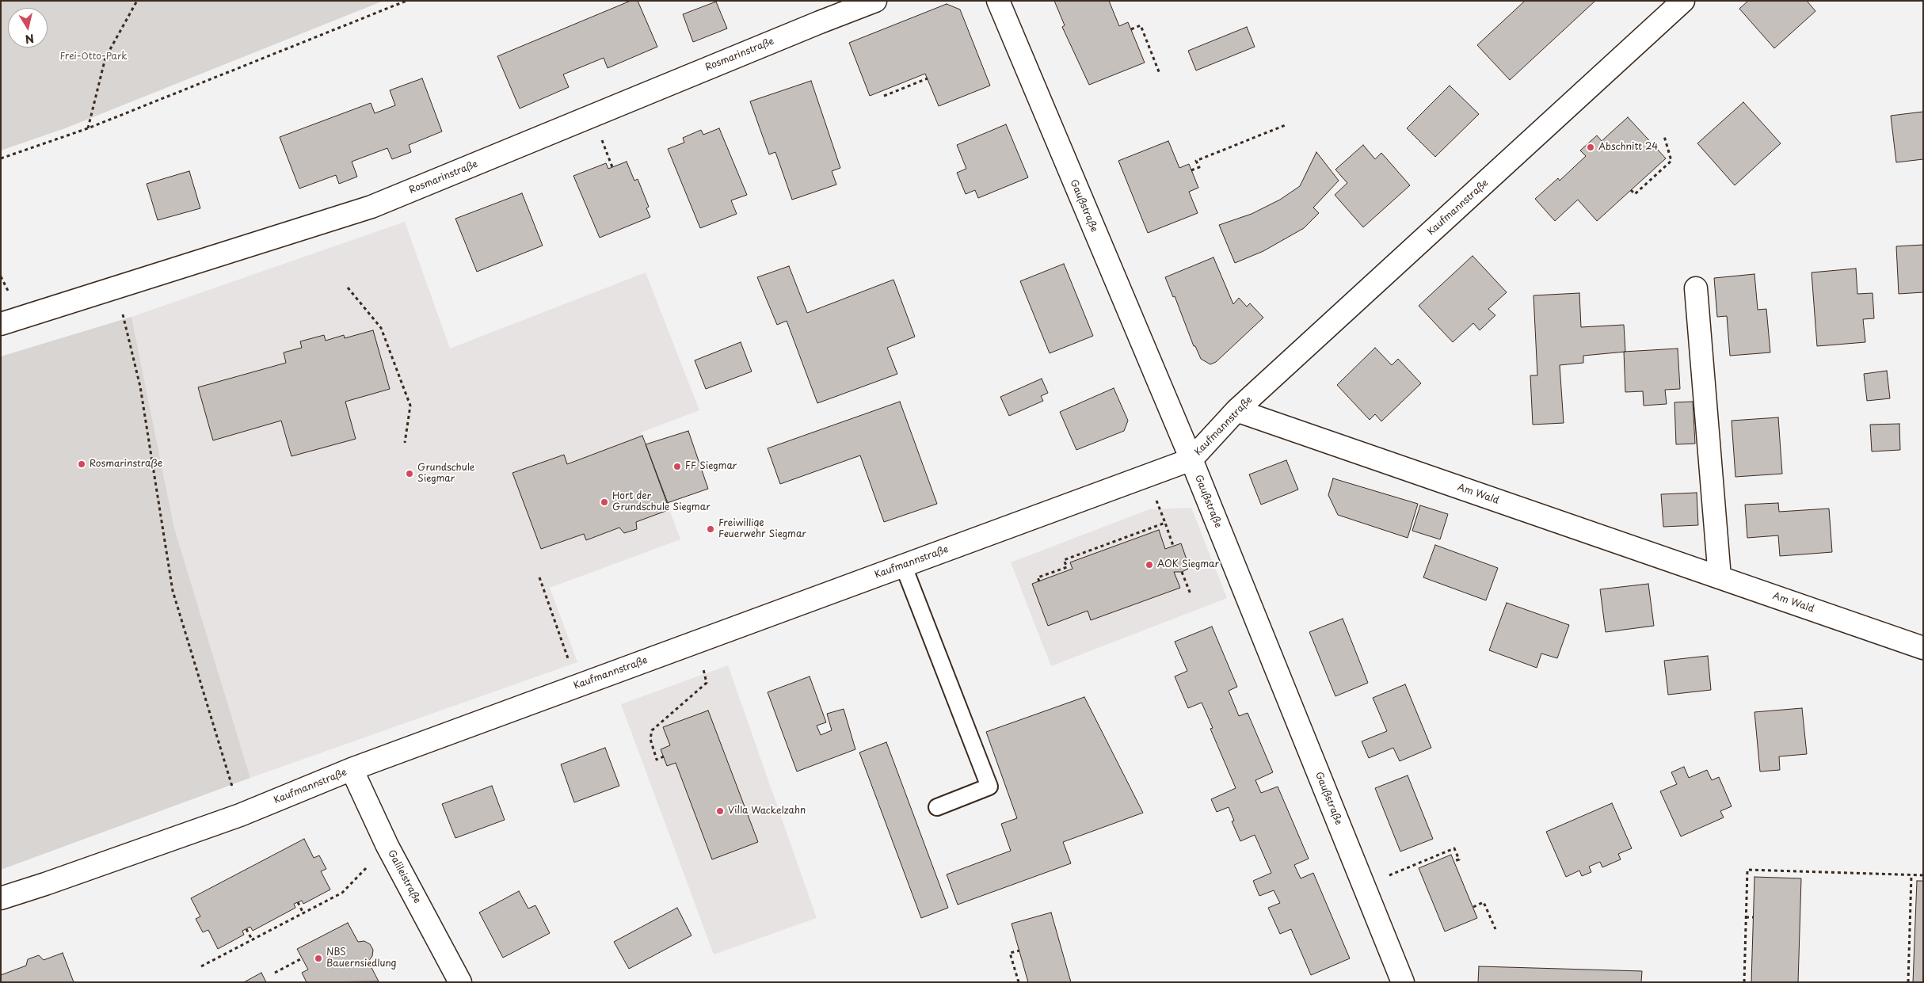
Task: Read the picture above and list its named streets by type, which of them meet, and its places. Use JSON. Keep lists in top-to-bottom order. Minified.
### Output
{"streets":{"street":["Rosmarinstraße","Gaußstraße","Kaufmannstraße","Am Wald","Galileistraße"]},"crossings":[["Gaußstraße","Kaufmannstraße"],["Kaufmannstraße","Am Wald"],["Kaufmannstraße","Galileistraße"]],"parks":["Frei-Otto-Park"],"places":["Abschnitt 24","Rosmarinstraße","FF Siegmar","Grundschule Siegmar","Hort der Grundschule Siegmar","Freiwillige Feuerwehr Siegmar","AOK Siegmar","Villa Wackelzahn","NBS Bauernsiedlung"],"north":"bottom"}
